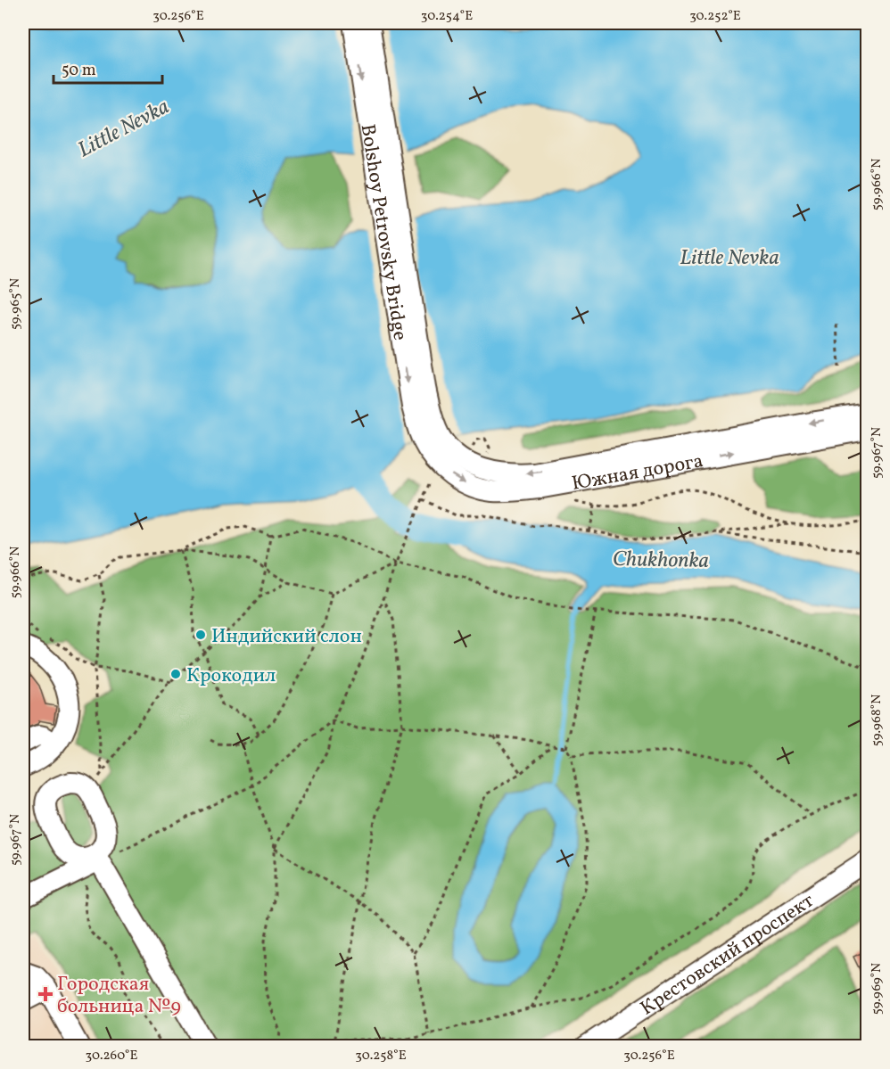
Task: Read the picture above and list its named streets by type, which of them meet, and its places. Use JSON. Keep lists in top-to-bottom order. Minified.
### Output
{"streets":{"street":["Bolshoy Petrovsky Bridge","Южная дорога","Крестовский проспект"]},"crossings":[["Bolshoy Petrovsky Bridge","Южная дорога"]],"water":["Little Nevka","Chukhonka"],"places":{"other":["Индийский слон","Крокодил"],"health":["Городская больница №9"]},"scale_bar":"50 m","coordinates":["30.256°E","30.254°E","30.252°E","59.966°N","59.965°N","59.967°N","59.968°N","59.969°N","30.260°E","30.258°E"]}
